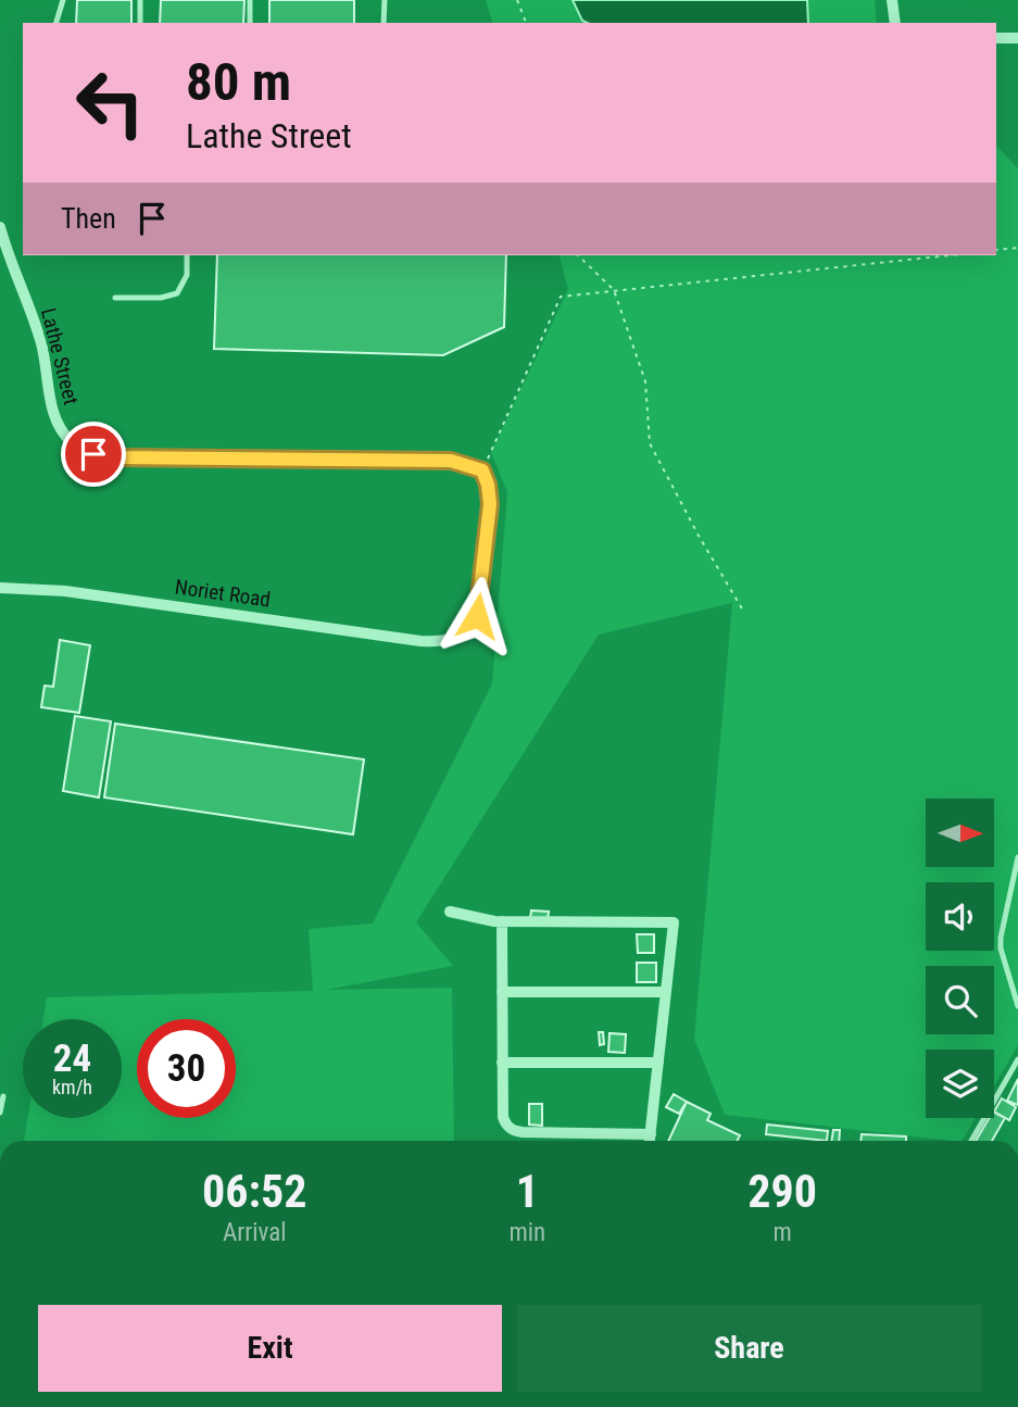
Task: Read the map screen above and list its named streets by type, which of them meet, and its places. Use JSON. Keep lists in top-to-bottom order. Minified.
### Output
{"streets":{"street":["Lathe Street","Noriet Road"]},"crossings":[["Lathe Street","Noriet Road"]],"north":"right","page":{"turn":["80 m","Lathe Street"],"then":"Then","speed":"24 km/h","limit":"30","eta":["06:52","Arrival","1","min","290","m"],"buttons":["Exit","Share"]}}
